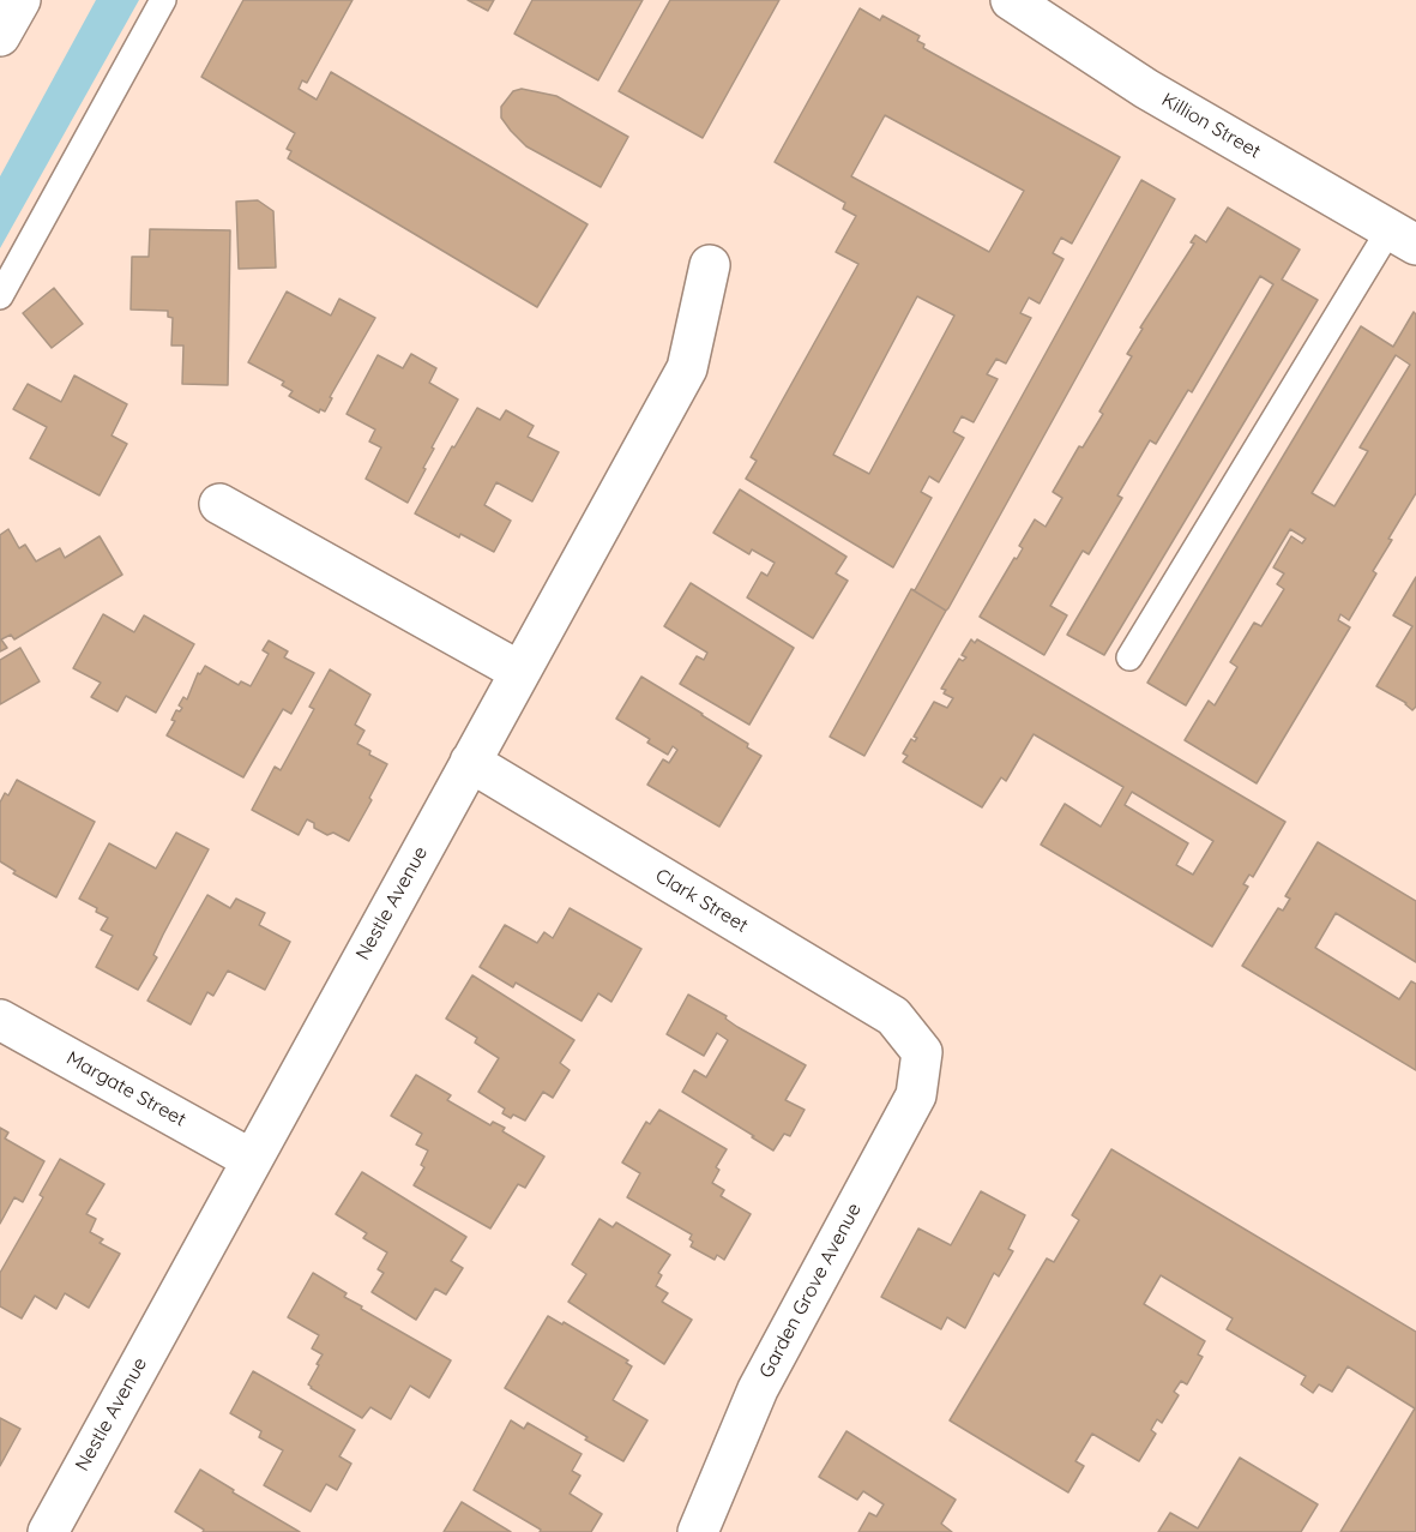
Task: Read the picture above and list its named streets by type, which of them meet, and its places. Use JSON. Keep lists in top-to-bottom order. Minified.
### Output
{"streets":{"street":["Killion Street","Clark Street","Nestle Avenue","Margate Street","Garden Grove Avenue"]},"crossings":[["Clark Street","Nestle Avenue"],["Clark Street","Garden Grove Avenue"],["Nestle Avenue","Margate Street"]]}
